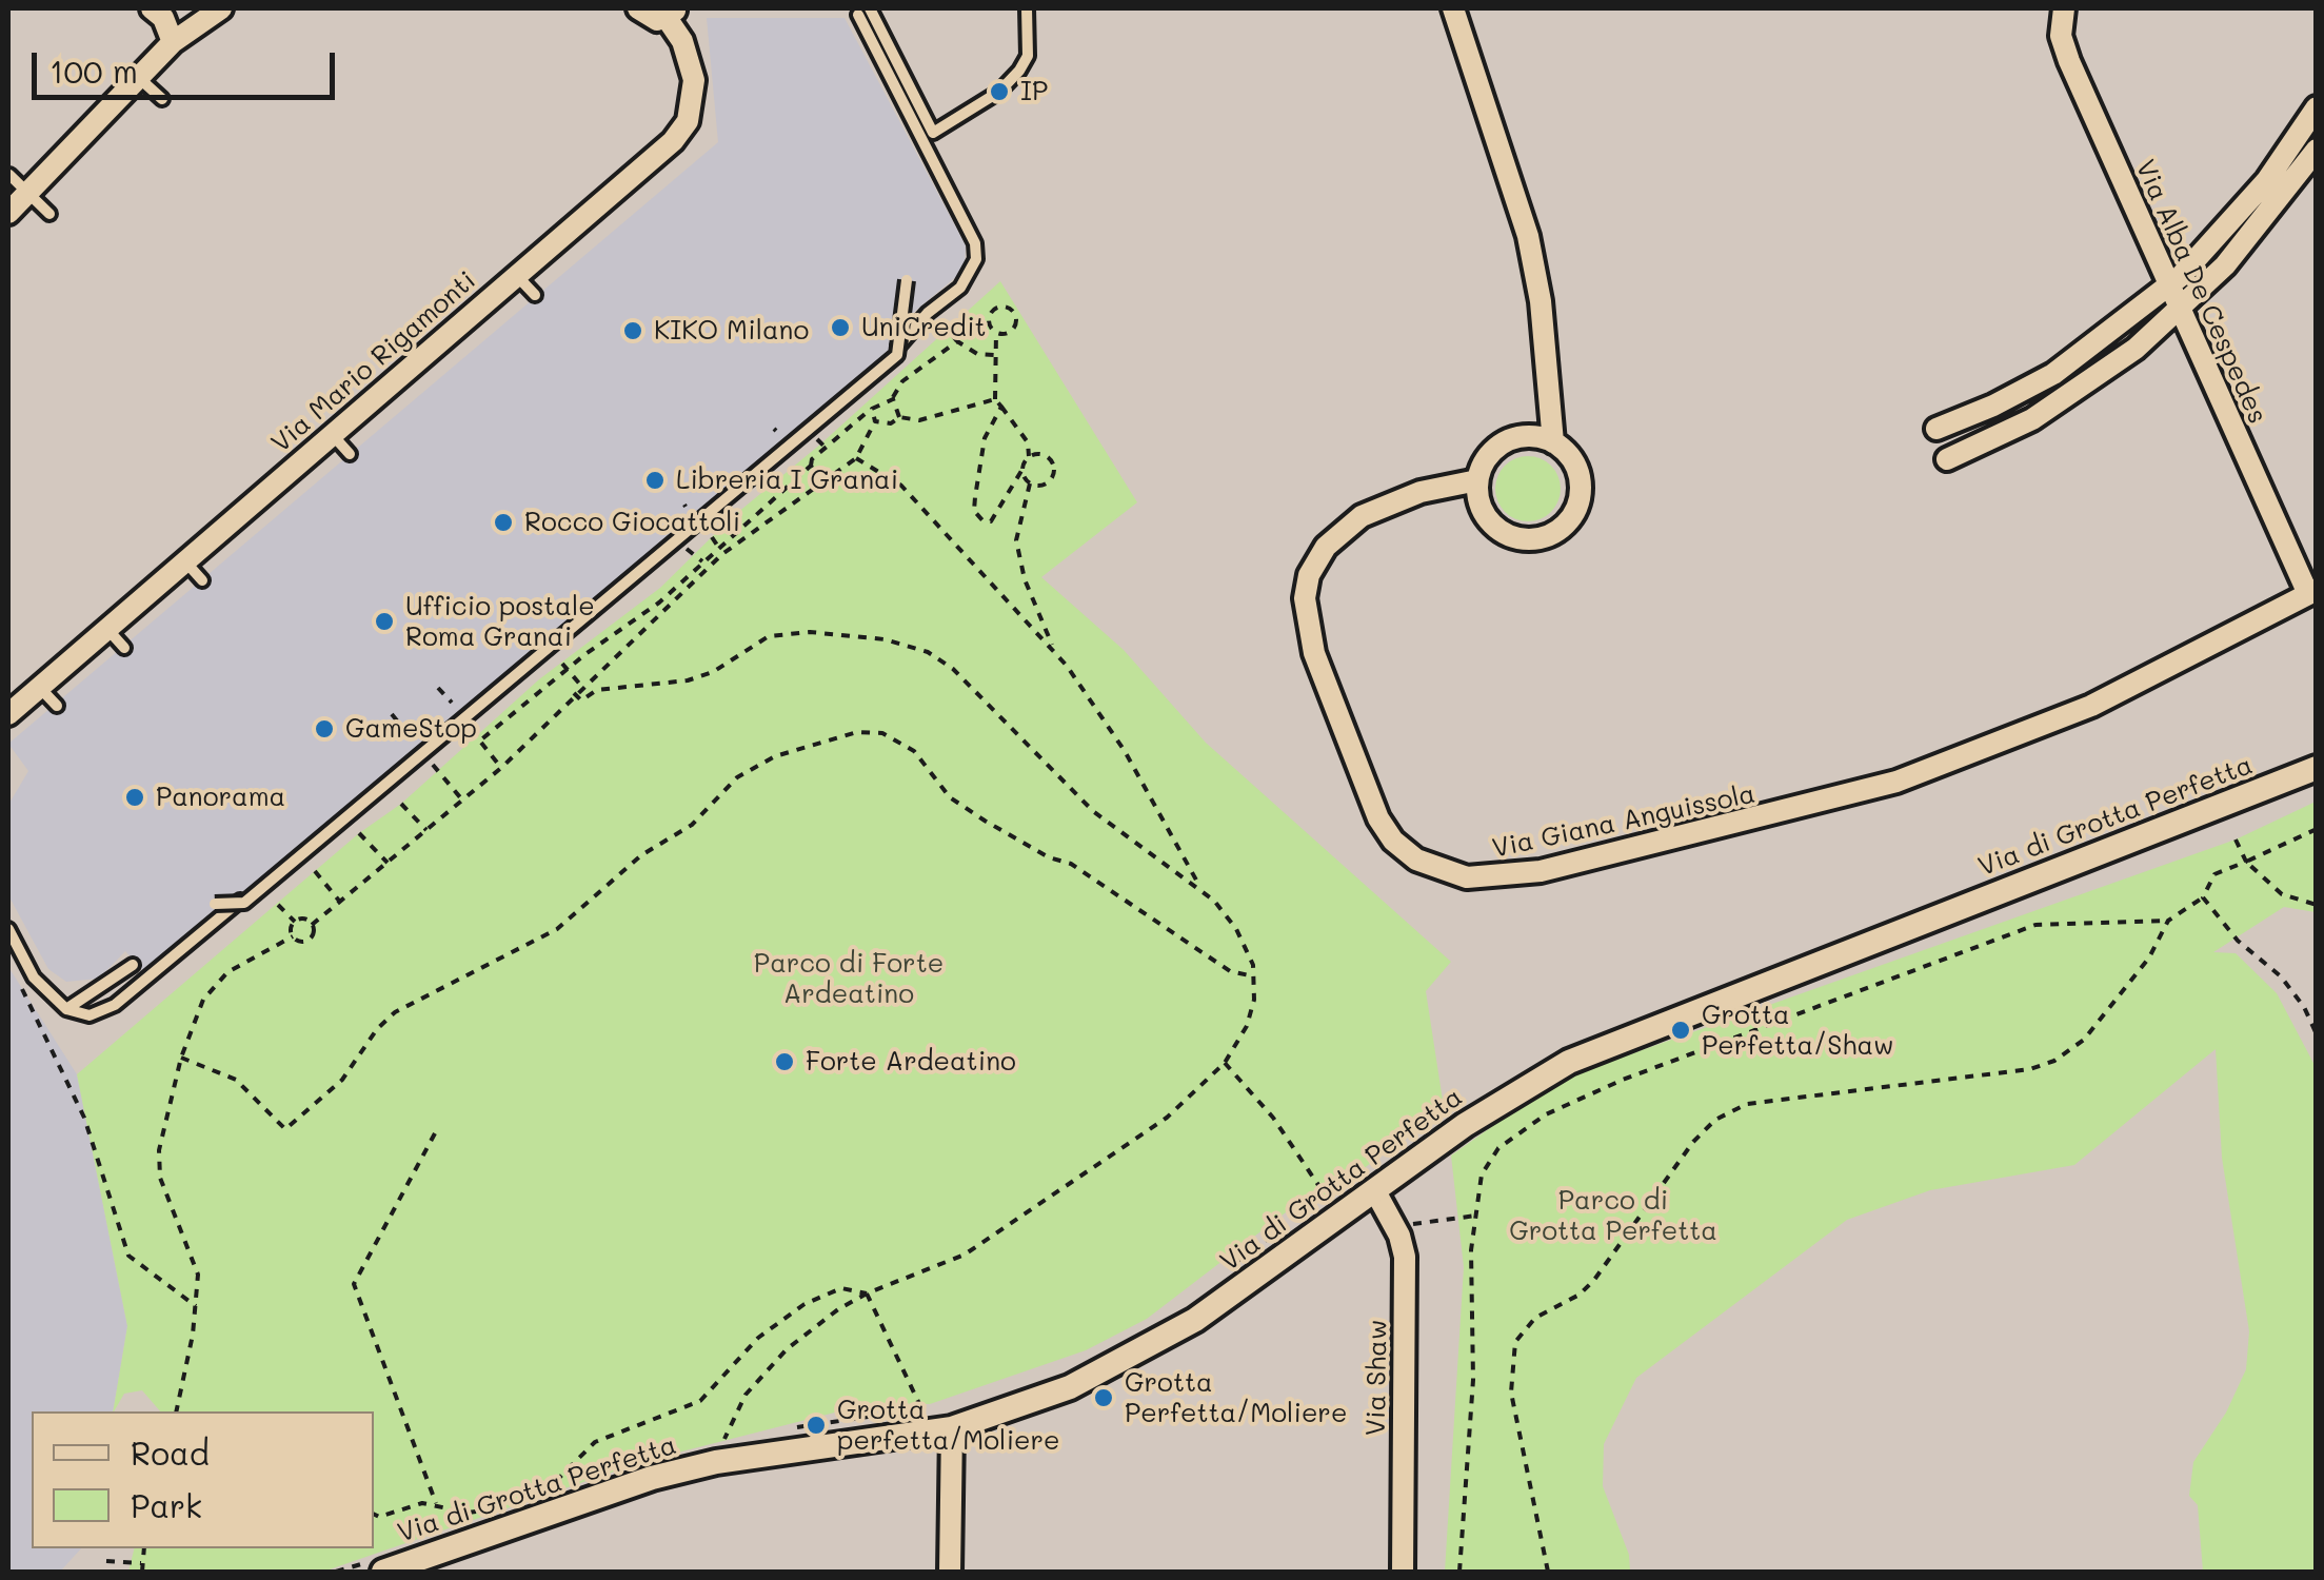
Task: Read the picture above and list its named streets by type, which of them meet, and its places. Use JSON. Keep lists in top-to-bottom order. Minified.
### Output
{"streets":{"street":["Via Alba De Cespedes","Via Mario Rigamonti","Via di Grotta Perfetta","Via Giana Anguissola","Via Shaw"]},"crossings":[["Via Alba De Cespedes","Via Giana Anguissola"],["Via di Grotta Perfetta","Via Shaw"]],"parks":["Parco di Forte Ardeatino","Parco di Grotta Perfetta"],"places":["IP","UniCredit","KIKO Milano","Libreria I Granai","Rocco Giocattoli","Ufficio postale Roma Granai","GameStop","Panorama","Grotta Perfetta/Shaw","Forte Ardeatino","Grotta Perfetta/Moliere","Grotta perfetta/Moliere"],"legend":["Road","Park"],"scale_bar":"100 m"}
